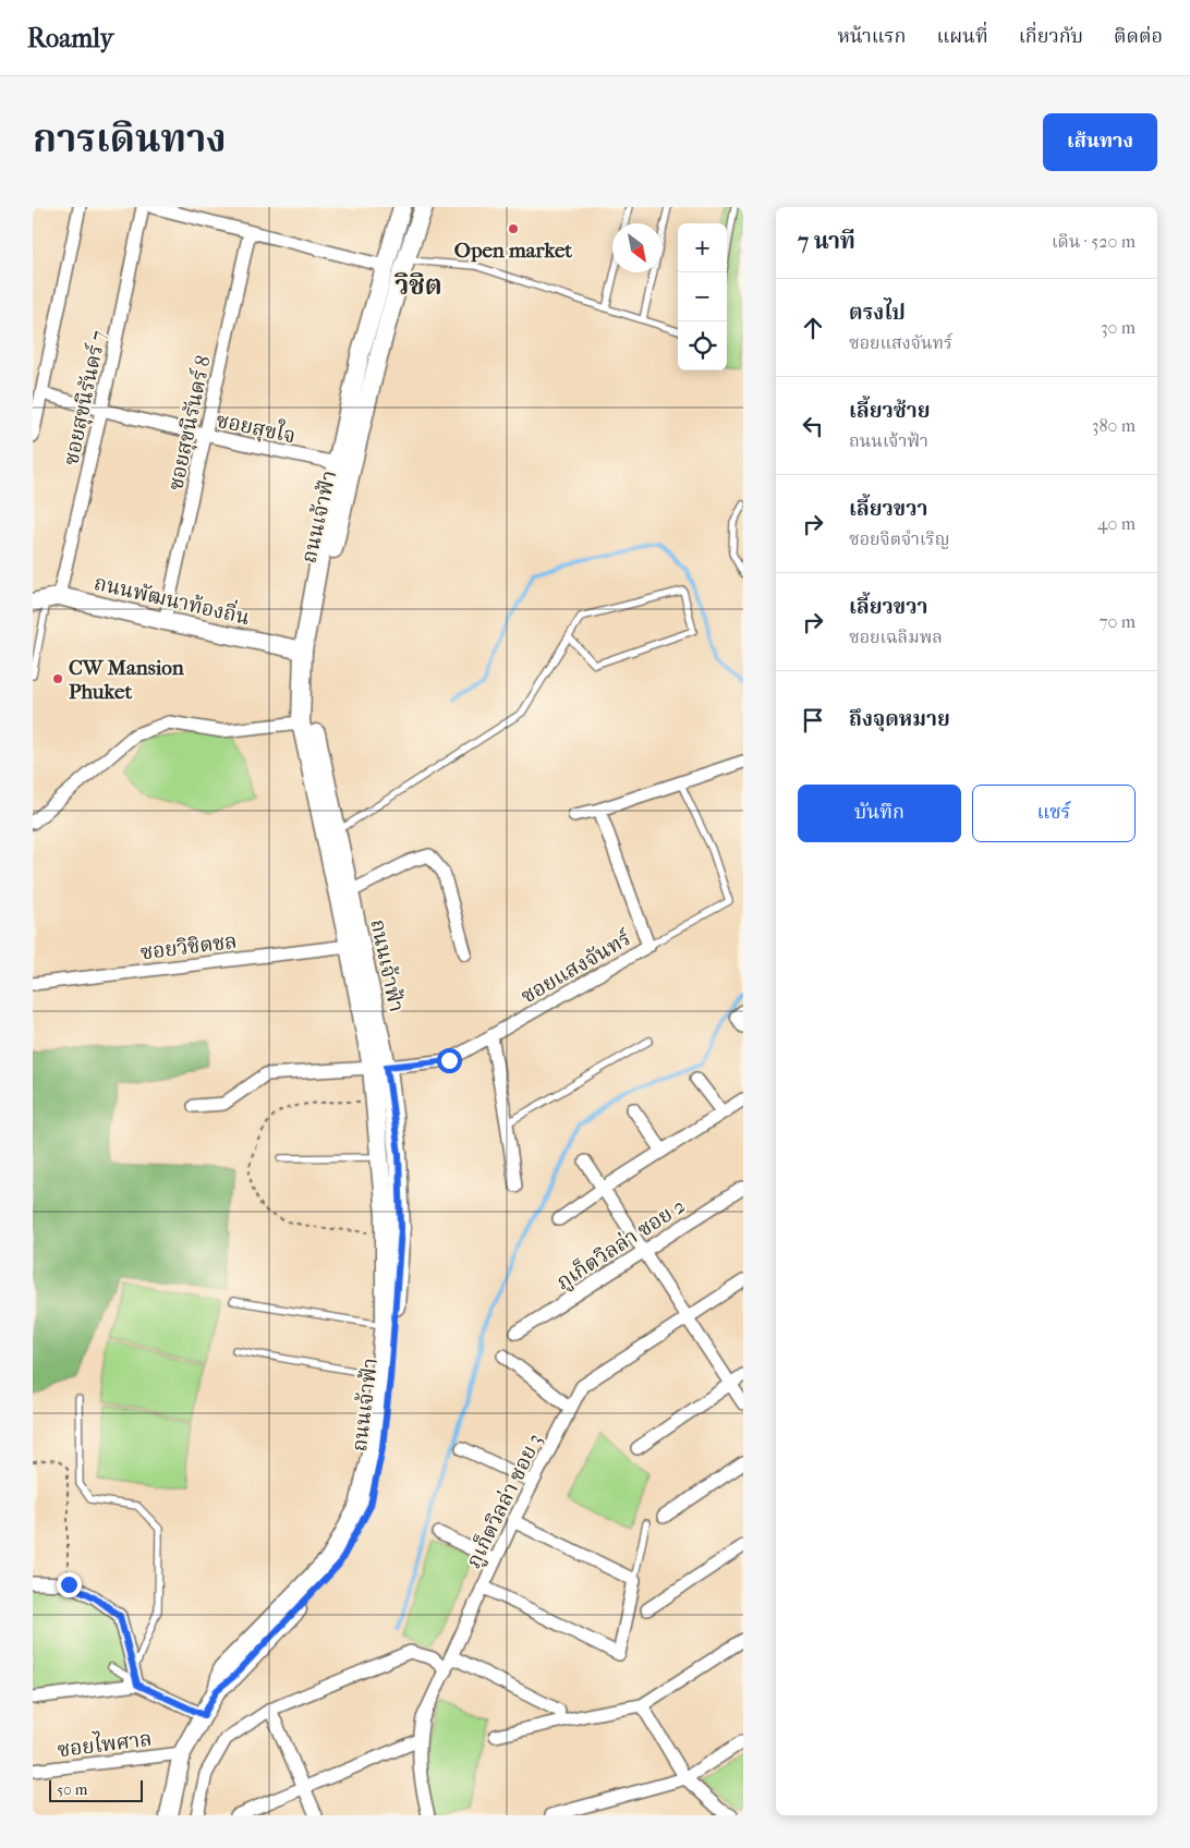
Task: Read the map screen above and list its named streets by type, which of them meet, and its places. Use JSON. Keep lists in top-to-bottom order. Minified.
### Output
{"streets":{"main road":["ถนนเจ้าฟ้า","ถนนพัฒนาท้องถิ่น"],"street":["ซอยสุขนิรันดร์ 7","ซอยสุขนิรันดร์ 8","ซอยสุขใจ","ซอยวิชิตชล","ซอยแสงจันทร์","ภูเก็ตวิลล่า ซอย 2","ภูเก็ตวิลล่า ซอย 3","ซอยไพศาล"]},"crossings":[["ซอยสุขนิรันดร์ 7","ซอยสุขใจ"],["ซอยสุขนิรันดร์ 7","ถนนพัฒนาท้องถิ่น"],["ซอยสุขนิรันดร์ 8","ซอยสุขใจ"],["ซอยสุขนิรันดร์ 8","ถนนพัฒนาท้องถิ่น"],["ซอยสุขใจ","ถนนเจ้าฟ้า"],["ถนนเจ้าฟ้า","ถนนพัฒนาท้องถิ่น"],["ถนนเจ้าฟ้า","ซอยวิชิตชล"],["ถนนเจ้าฟ้า","ซอยแสงจันทร์"],["ถนนเจ้าฟ้า","ซอยไพศาล"]],"districts":["วิชิต"],"places":["Open market","CW Mansion Phuket"],"scale_bar":"50 m","north":"bottom right","page":{"header":"Roamly","nav":["หน้าแรก","แผนที่","เกี่ยวกับ","ติดต่อ"],"title":"การเดินทาง","buttons":["เส้นทาง",["บันทึก","แชร์"]],"heading":["7 นาที","เดิน · 520 m"],"map_buttons":["+","−"],"list":[["ตรงไป","ซอยแสงจันทร์","30 m"],["เลี้ยวซ้าย","ถนนเจ้าฟ้า","380 m"],["เลี้ยวขวา","ซอยจิตจำเริญ","40 m"],["เลี้ยวขวา","ซอยเฉลิมพล","70 m"],"ถึงจุดหมาย"],"scale":"50 m"}}
